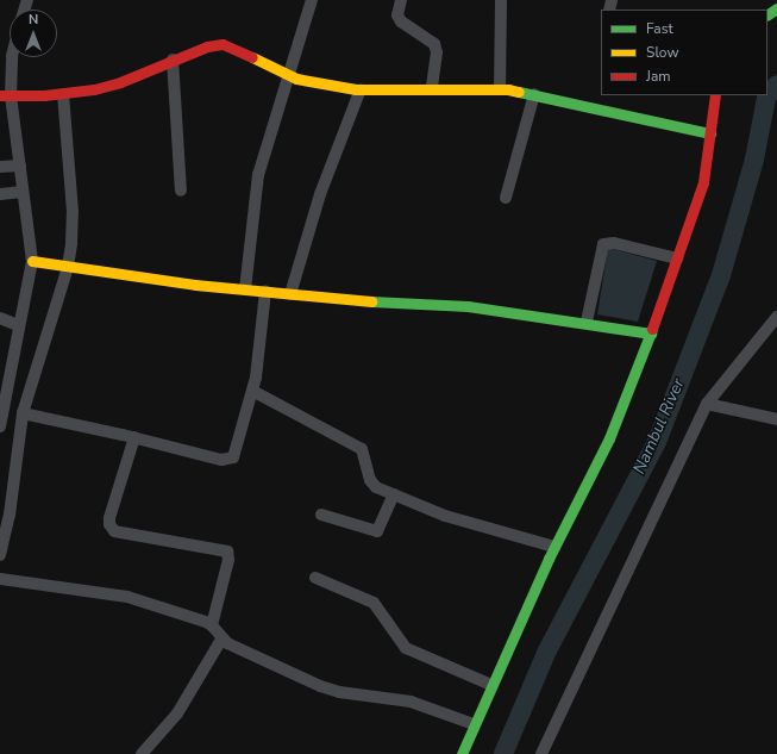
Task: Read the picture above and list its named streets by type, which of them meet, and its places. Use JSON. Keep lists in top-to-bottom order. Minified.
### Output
{"water":["Nambul River"],"legend":["Fast","Slow","Jam"],"north":"top"}
